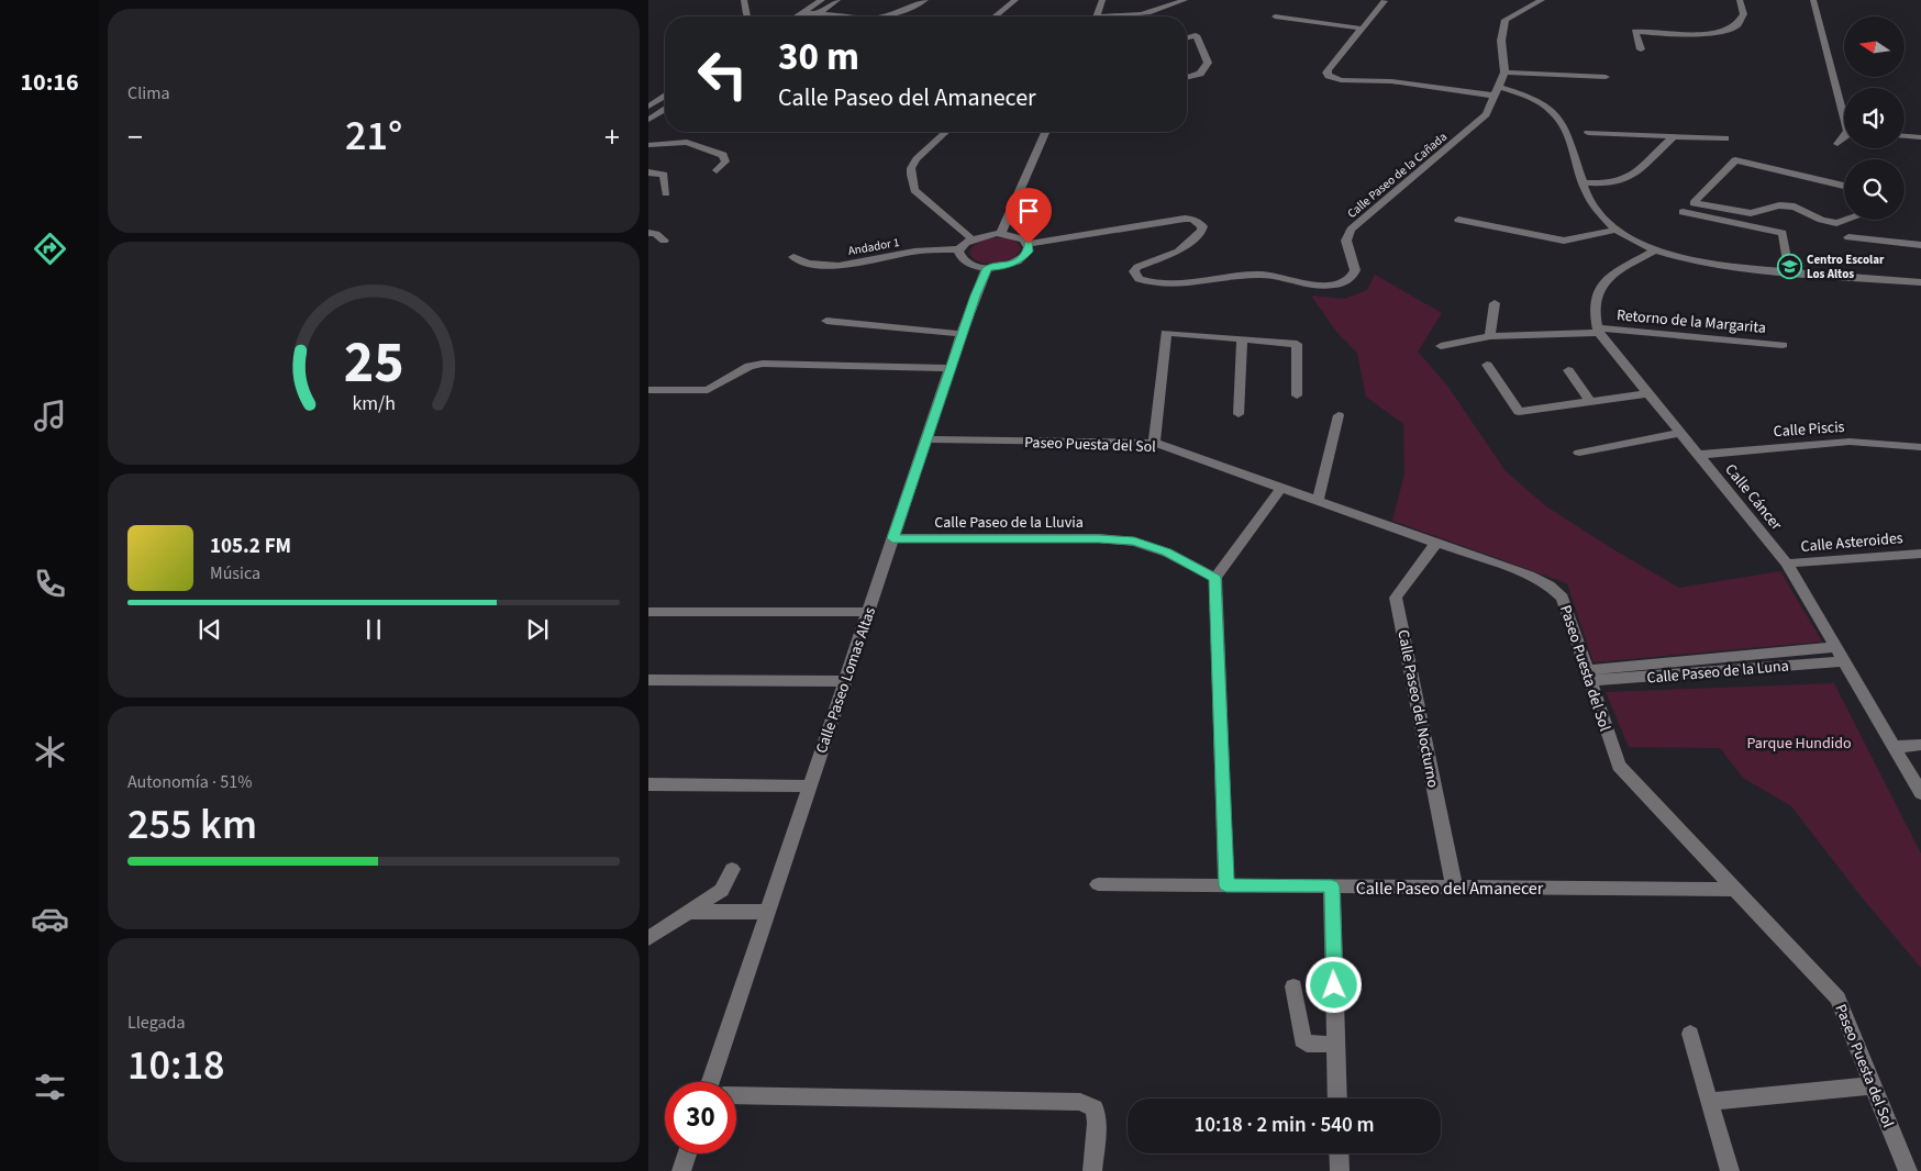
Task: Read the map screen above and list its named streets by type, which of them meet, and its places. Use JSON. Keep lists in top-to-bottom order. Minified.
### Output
{"streets":{"street":["Calle Paseo de la Cañada","Andador 1","Retorno de la Margarita","Calle Piscis","Paseo Puesta del Sol","Calle Cáncer","Calle Paseo de la Lluvia","Calle Asteroides","Calle Paseo de la Luna","Calle Paseo Lomas Altas","Calle Paseo del Nocturno","Calle Paseo del Amanecer"]},"crossings":[["Retorno de la Margarita","Calle Cáncer"],["Calle Piscis","Calle Cáncer"],["Paseo Puesta del Sol","Calle Paseo de la Luna"],["Paseo Puesta del Sol","Calle Paseo Lomas Altas"],["Paseo Puesta del Sol","Calle Paseo del Nocturno"],["Paseo Puesta del Sol","Calle Paseo del Amanecer"],["Calle Cáncer","Calle Asteroides"],["Calle Cáncer","Calle Paseo de la Luna"],["Calle Paseo de la Lluvia","Calle Paseo Lomas Altas"],["Calle Paseo del Nocturno","Calle Paseo del Amanecer"]],"parks":["Parque Hundido"],"places":{"school or university":["Centro Escolar Los Altos"]},"north":"left","page":{"tabs":"10:16","tile":["Clima",["Autonomía · 51%","255 km"],["Llegada","10:18"]],"turn":["30 m","Calle Paseo del Amanecer"],"heat":["−","21°","+"],"song":["105.2 FM","Música"],"limit":"30","trip":"10:18 · 2 min · 540 m","gauge":["25","km/h"]}}
